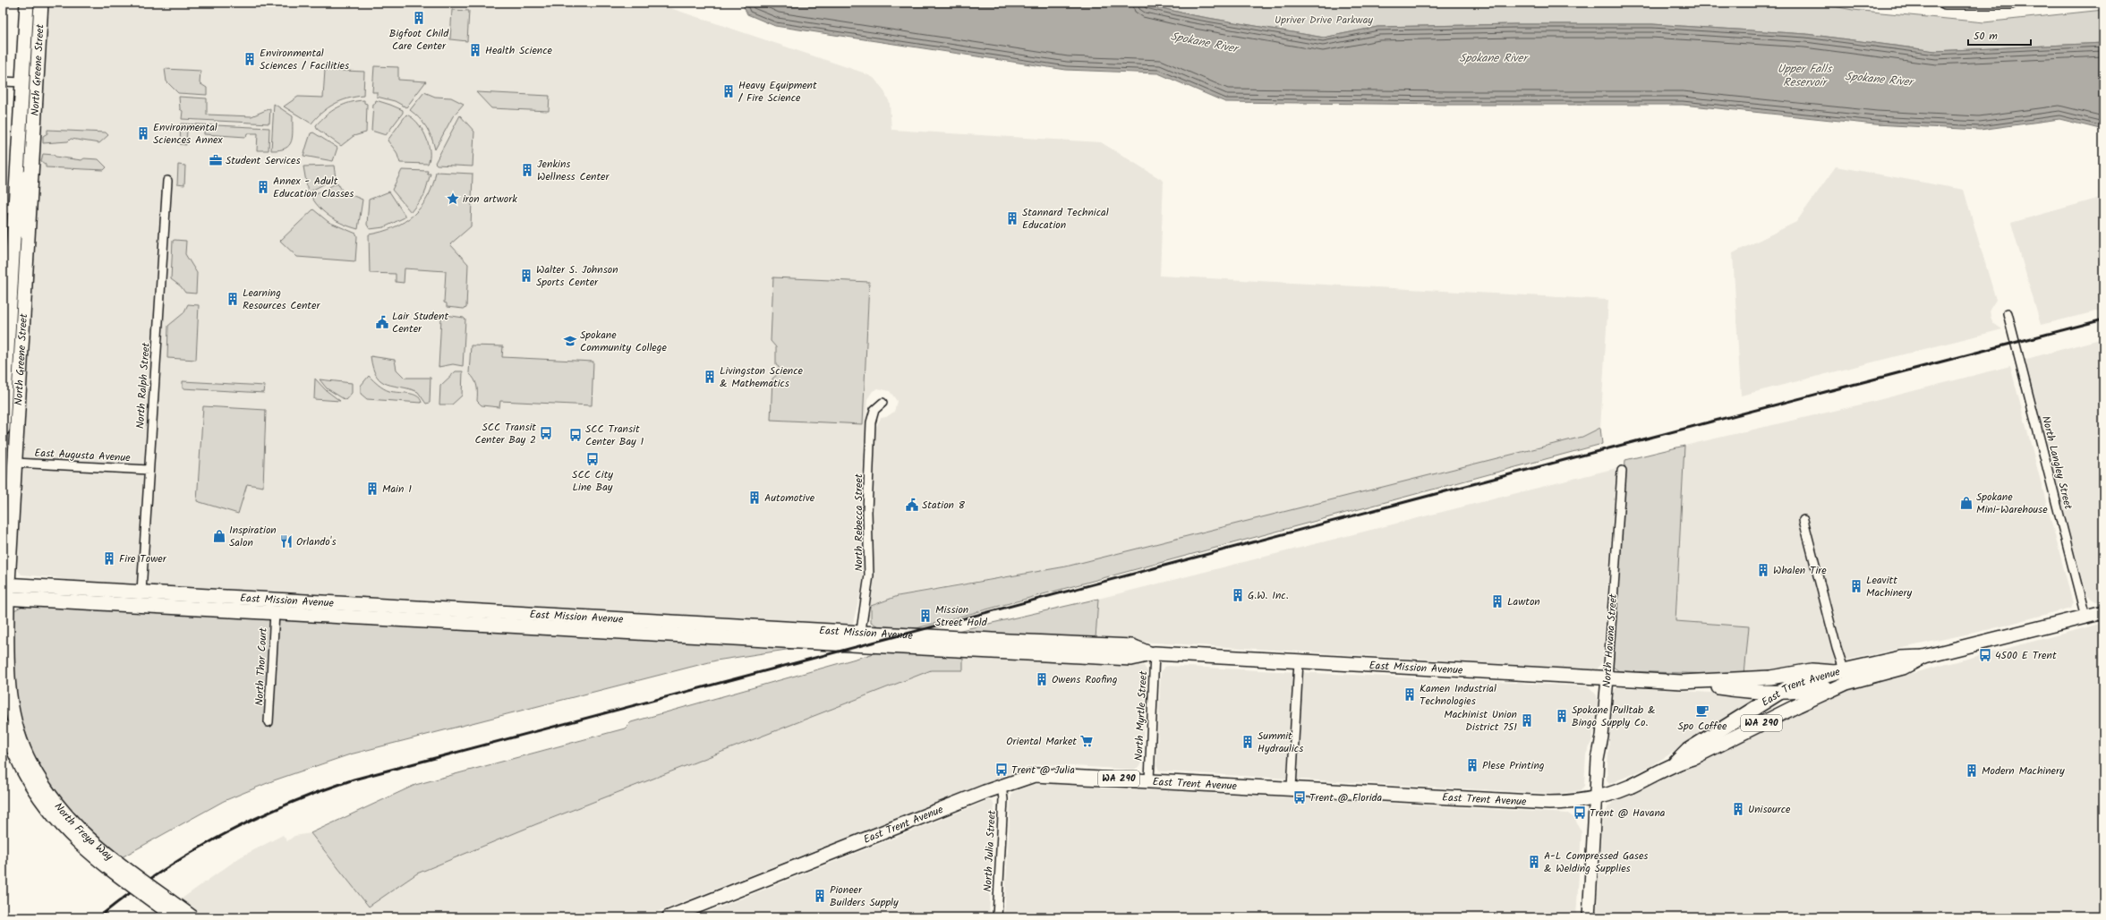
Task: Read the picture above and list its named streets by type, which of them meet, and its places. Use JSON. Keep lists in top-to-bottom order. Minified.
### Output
{"streets":{"main road":["North Greene Street","East Mission Avenue","East Trent Avenue","WA 290","North Freya Way"],"street":["North Ralph Street","East Augusta Avenue","North Langley Street","North Rebecca Street","North Havana Street","North Thor Court","North Myrtle Street","North Julia Street"]},"crossings":[["North Greene Street","East Augusta Avenue"],["North Greene Street","East Mission Avenue"],["North Greene Street","North Freya Way"],["North Ralph Street","East Augusta Avenue"],["North Ralph Street","East Mission Avenue"],["North Langley Street","East Trent Avenue"],["North Rebecca Street","East Mission Avenue"],["East Mission Avenue","North Havana Street"],["East Mission Avenue","North Thor Court"],["East Mission Avenue","East Trent Avenue"],["East Mission Avenue","North Myrtle Street"],["North Havana Street","East Trent Avenue"],["East Trent Avenue","North Myrtle Street"],["East Trent Avenue","North Julia Street"]],"water":["Spokane River","Upper Falls Reservoir"],"parks":["Upriver Drive Parkway"],"places":{"building":["Bigfoot Child Care Center","Health Science","Environmental Sciences / Facilities","Heavy Equipment / Fire Science","Environmental Sciences Annex","Jenkins Wellness Center","Annex - Adult Education Classes","Stannard Technical Education","Walter S. Johnson Sports Center","Learning Resources Center","Livingston Science & Mathematics","Main 1","Automotive","Fire Tower","Whalen Tire","Leavitt Machinery","G.W. Inc.","Lawton","Mission Street Hold","Owens Roofing","Kamen Industrial Technologies","Spokane Pulltab & Bingo Supply Co.","Machinist Union District 751","Summit Hydraulics","Plese Printing","Modern Machinery","Unisource","A-L Compressed Gases & Welding Supplies","Pioneer Builders Supply"],"office":["Student Services"],"place":["iron artwork"],"public building":["Lair Student Center","Station 8"],"school or university":["Spokane Community College"],"bus stop":["SCC Transit Center Bay 2","SCC Transit Center Bay 1","SCC City Line Bay","4500 E Trent","Trent @ Julia","Trent @ Florida","Trent @ Havana"],"shop":["Spokane Mini-Warehouse","Inspiration Salon"],"restaurant":["Orlando's"],"cafe":["Spo Coffee"],"supermarket":["Oriental Market"]},"scale_bar":"50 m"}
